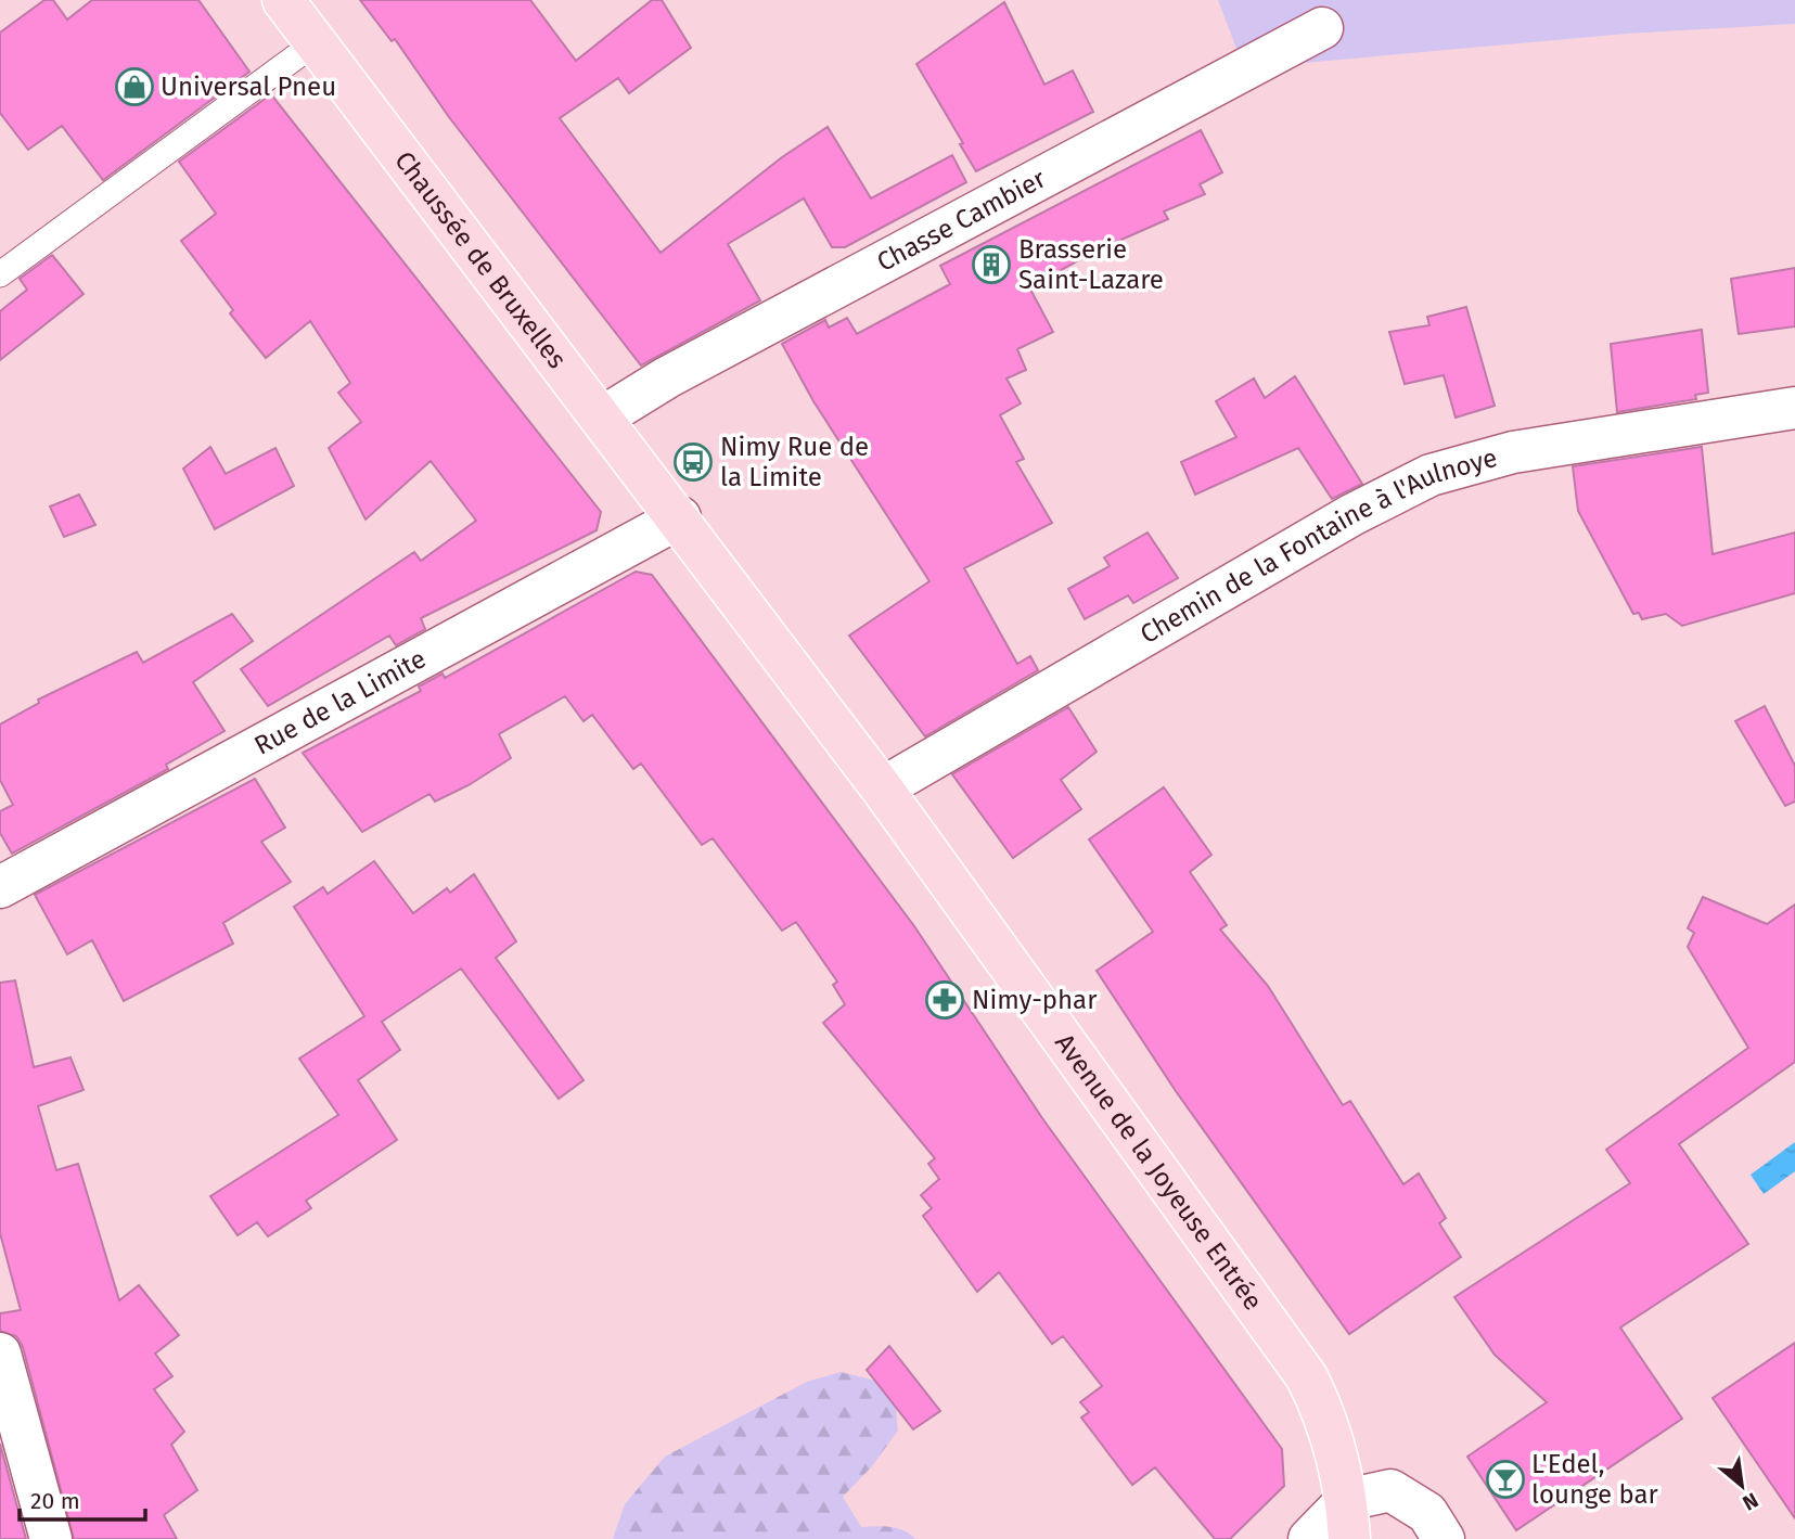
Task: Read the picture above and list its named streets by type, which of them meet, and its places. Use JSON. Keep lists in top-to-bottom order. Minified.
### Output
{"streets":{"main road":["Chaussée de Bruxelles","Avenue de la Joyeuse Entrée"],"street":["Chasse Cambier","Chemin de la Fontaine à l'Aulnoye","Rue de la Limite"]},"crossings":[["Chasse Cambier","Chaussée de Bruxelles"],["Chaussée de Bruxelles","Rue de la Limite"],["Chaussée de Bruxelles","Avenue de la Joyeuse Entrée"],["Chemin de la Fontaine à l'Aulnoye","Avenue de la Joyeuse Entrée"],["Rue de la Limite","Avenue de la Joyeuse Entrée"]],"places":{"shop":["Universal Pneu"],"building":["Brasserie Saint-Lazare"],"bus stop":["Nimy Rue de la Limite"],"pharmacy":["Nimy-phar"],"bar":["L'Edel, lounge bar"]},"scale_bar":"20 m","north":"bottom right"}
